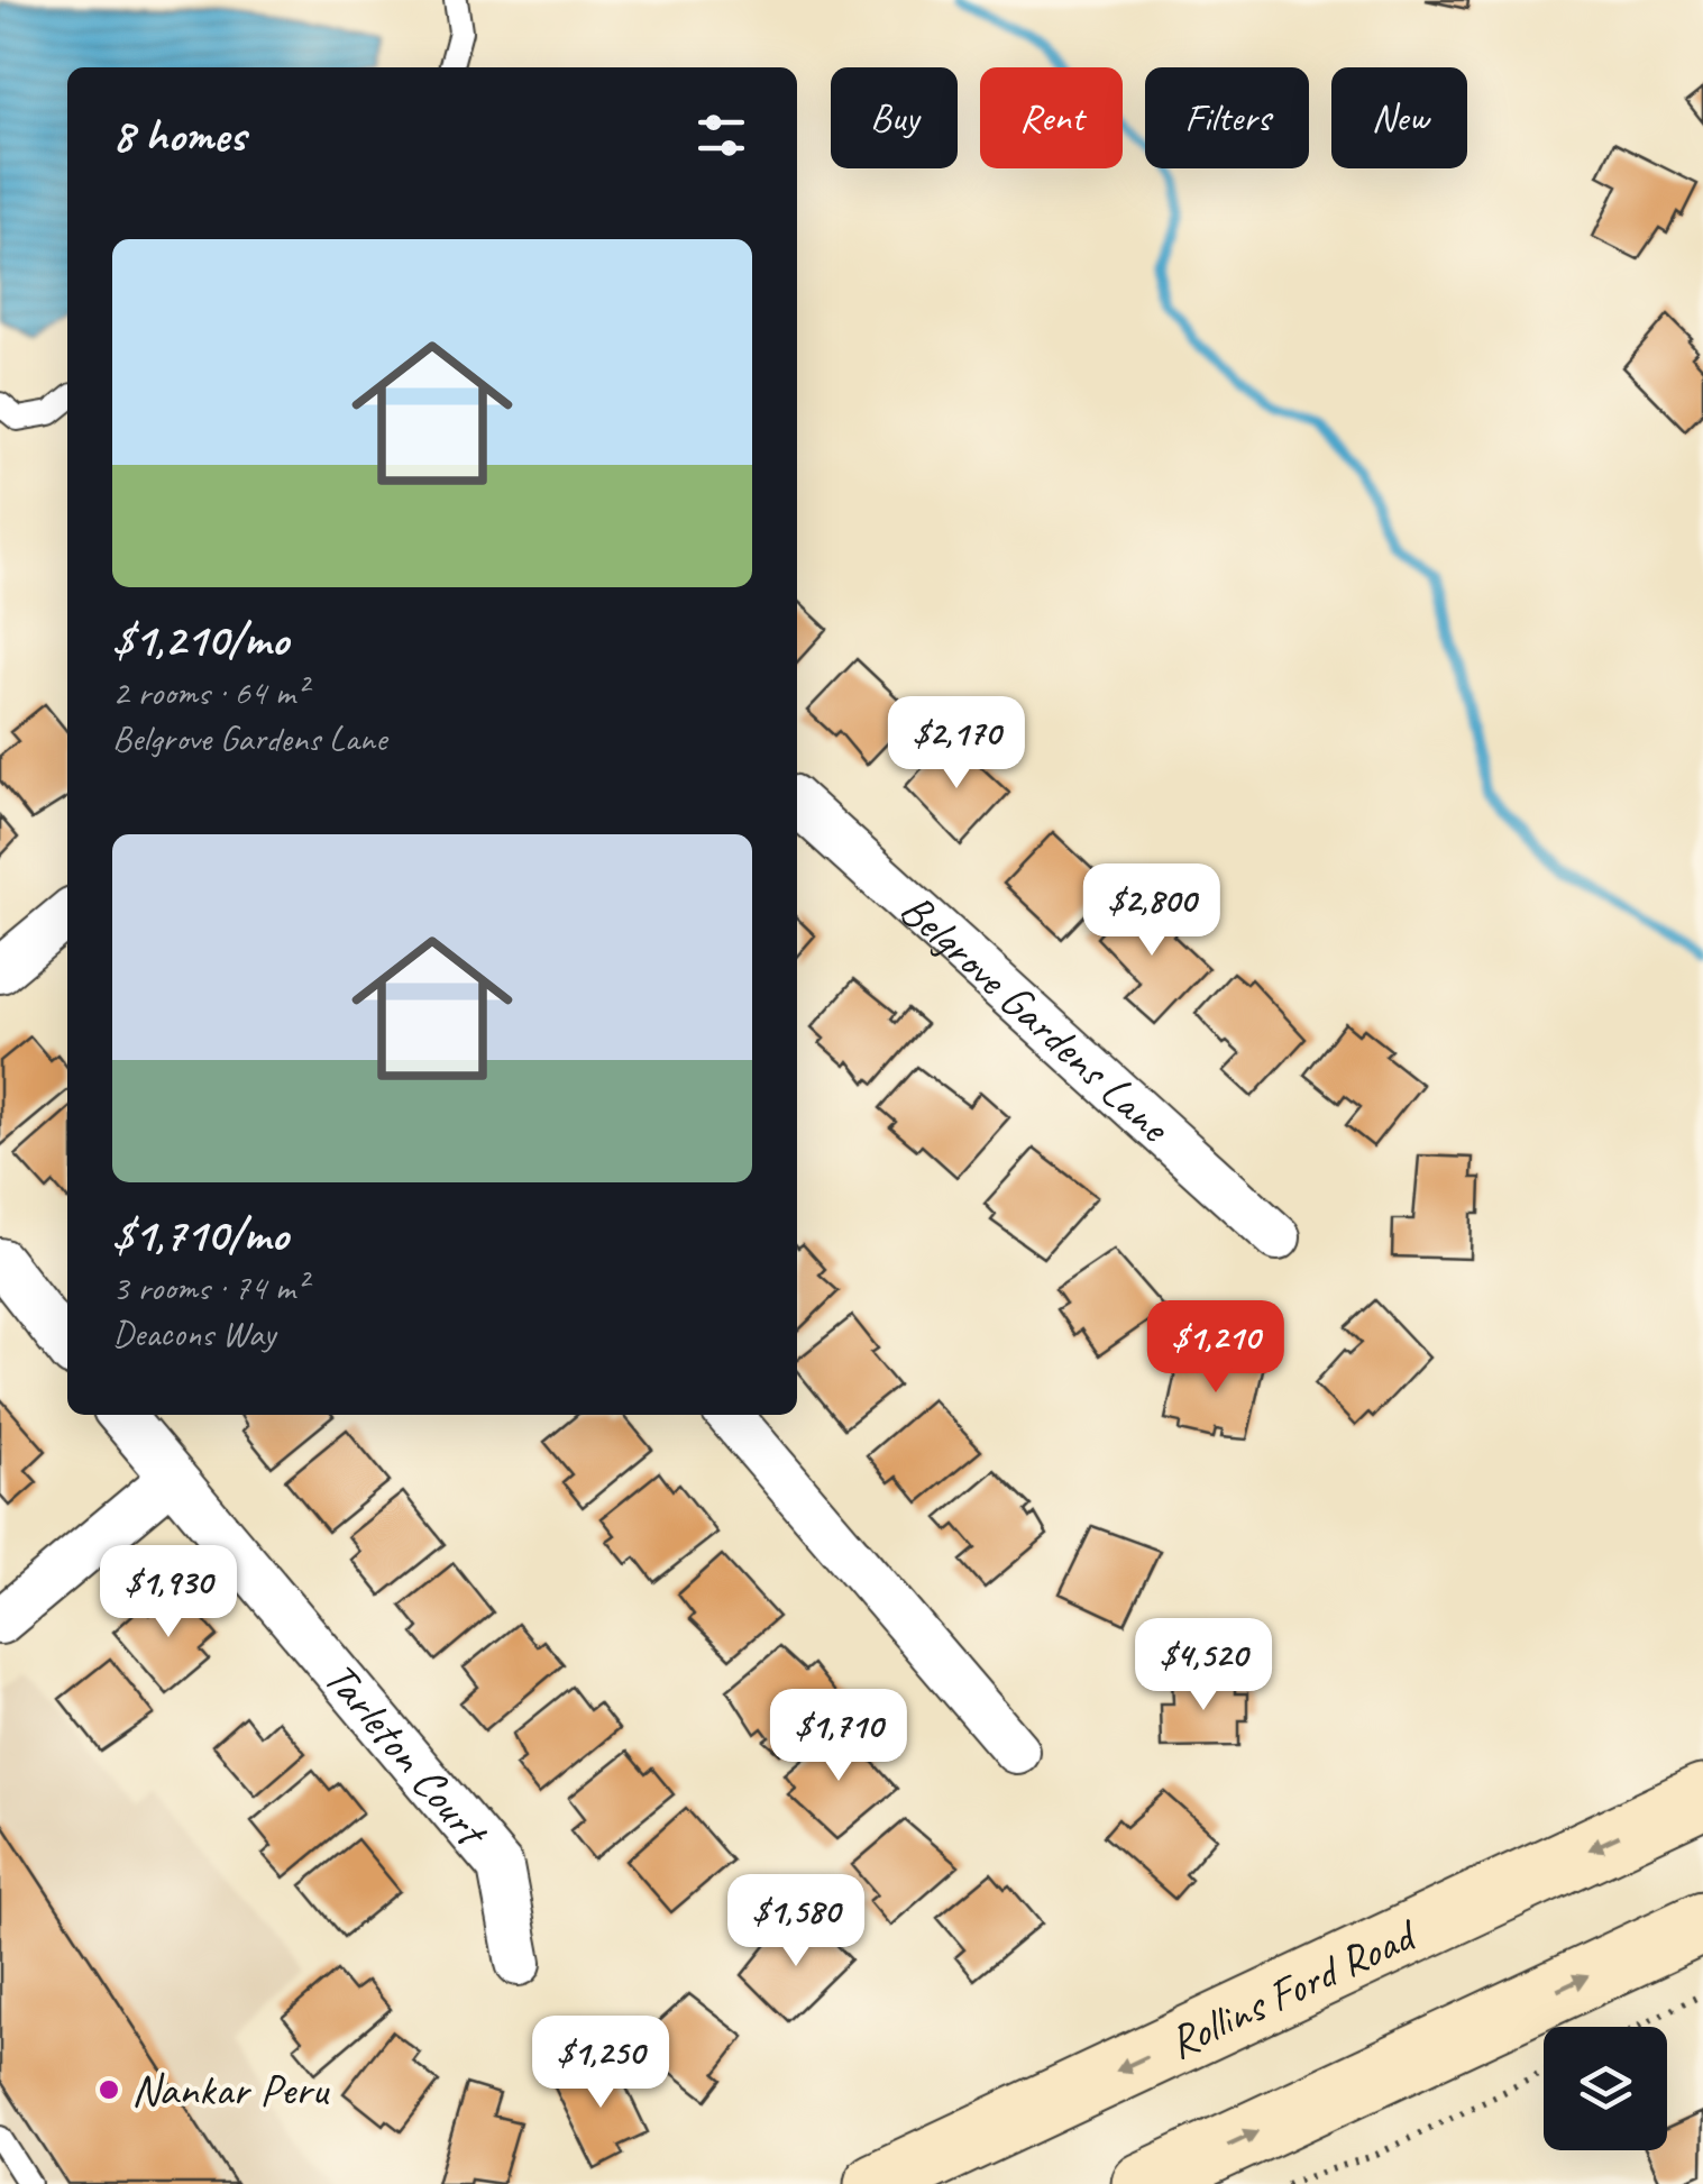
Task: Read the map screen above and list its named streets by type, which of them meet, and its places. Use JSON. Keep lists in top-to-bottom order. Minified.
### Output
{"streets":{"main road":["Rollins Ford Road"],"street":["Belgrove Gardens Lane","Tarleton Court"]},"places":["Nankar Peru"],"page":{"chip":["Buy","Rent","Filters","New"],"heading":"8 homes","list":[{"name":"$1,210/mo","note":"2 rooms · 64 m² · Belgrove Gardens Lane"},{"name":"$1,710/mo","note":"3 rooms · 74 m² · Deacons Way"}],"price":["$2,170","$2,800","$1,210","$1,930","$4,520","$1,710","$1,580","$1,250"]}}
